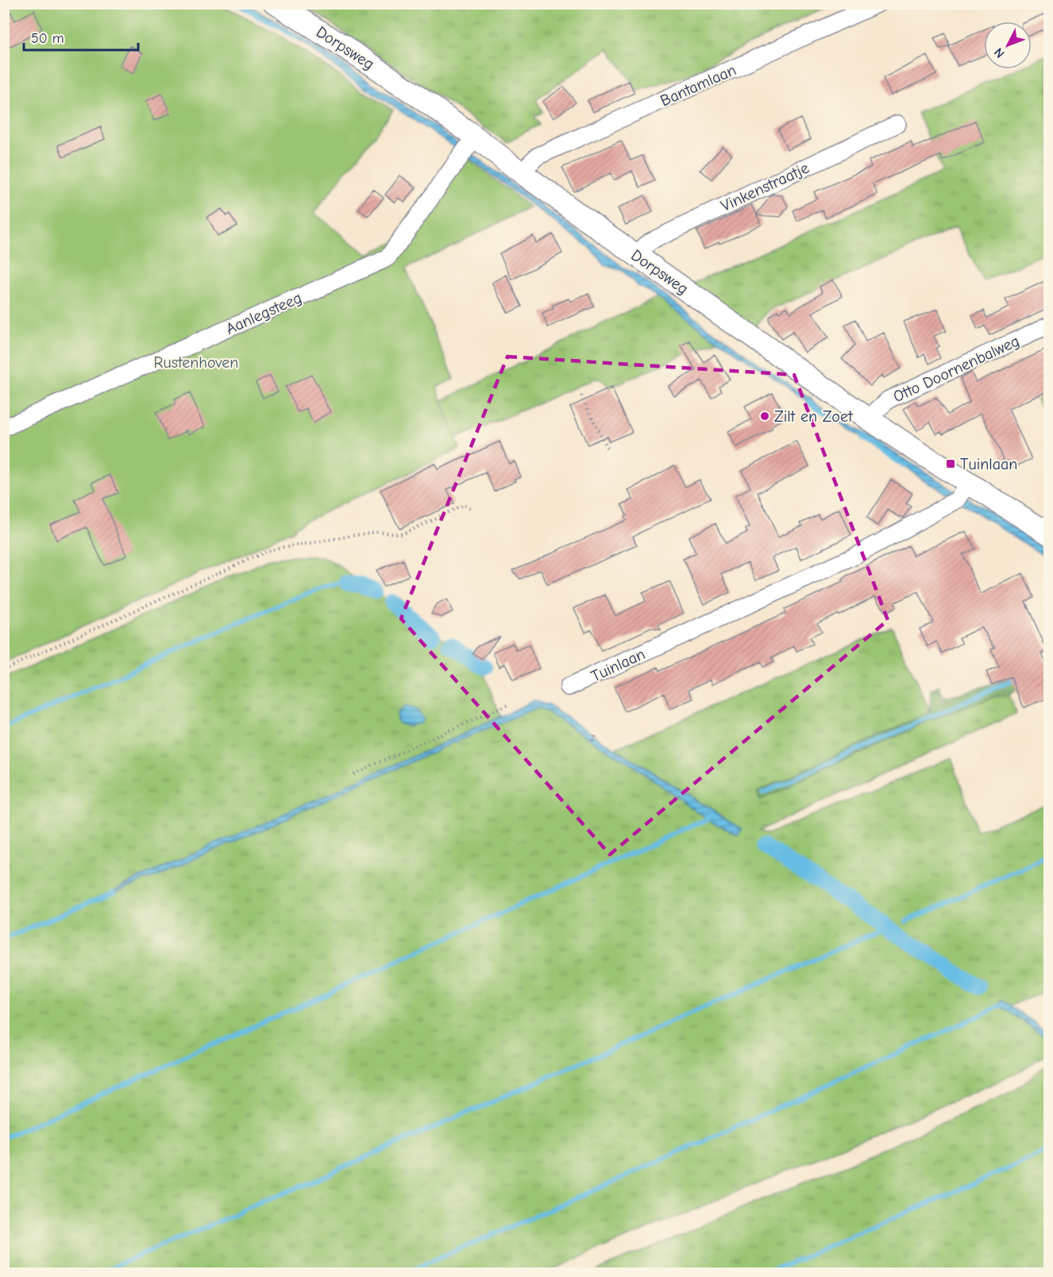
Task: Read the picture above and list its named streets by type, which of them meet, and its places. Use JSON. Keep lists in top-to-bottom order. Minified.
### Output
{"streets":{"street":["Dorpsweg","Bantamlaan","Vinkenstraatje","Aanlegsteeg","Otto Doornenbalweg","Tuinlaan"]},"crossings":[["Dorpsweg","Bantamlaan"],["Dorpsweg","Vinkenstraatje"],["Dorpsweg","Aanlegsteeg"],["Dorpsweg","Otto Doornenbalweg"],["Dorpsweg","Tuinlaan"]],"parks":["Rustenhoven"],"places":{"other":["Zilt en Zoet"],"transit":["Tuinlaan"]},"scale_bar":"50 m","north":"bottom left"}
